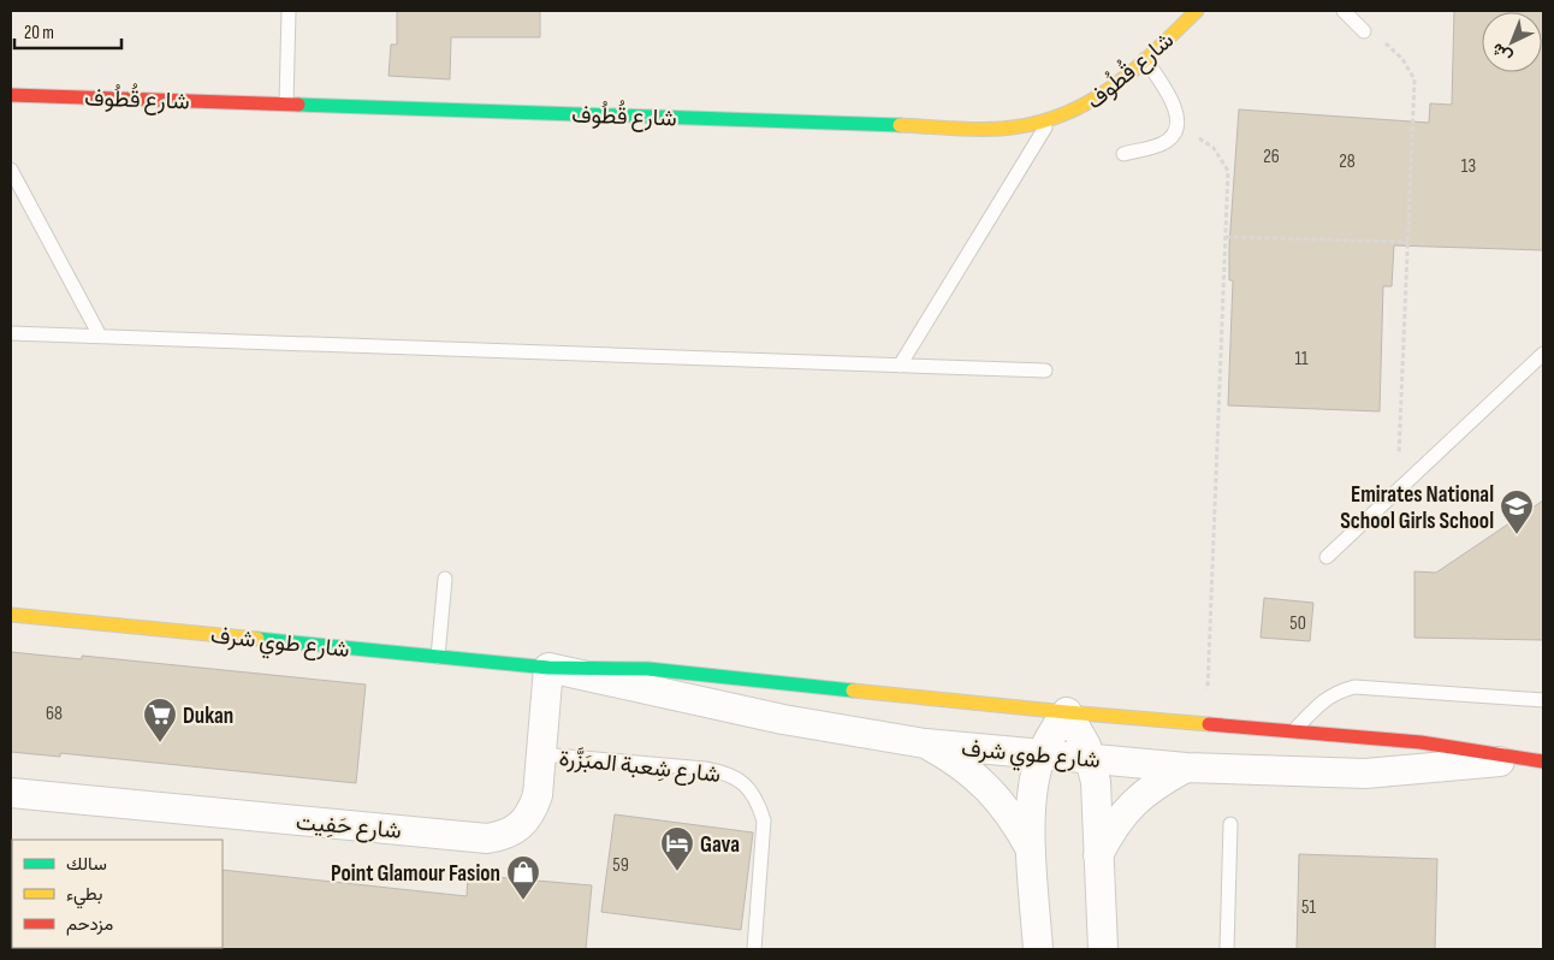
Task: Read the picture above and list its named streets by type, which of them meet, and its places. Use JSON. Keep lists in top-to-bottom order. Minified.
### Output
{"streets":{"street":["شارع قُطُوف","شارع طوي شرف","شارع حَفِيت"],"lane":["شارع شِعبة المبَزَّرة"]},"crossings":[["شارع طوي شرف","شارع حَفِيت"],["شارع شِعبة المبَزَّرة","شارع حَفِيت"]],"places":{"school or university":["Emirates National School Girls School"],"supermarket":["Dukan"],"hotel":["Gava"],"shop":["Point Glamour Fasion"]},"house_numbers":["26","28","13","11","50","68","59","51"],"legend":["سالك","بطيء","مزدحم"],"scale_bar":"20 m","north":"bottom left"}
